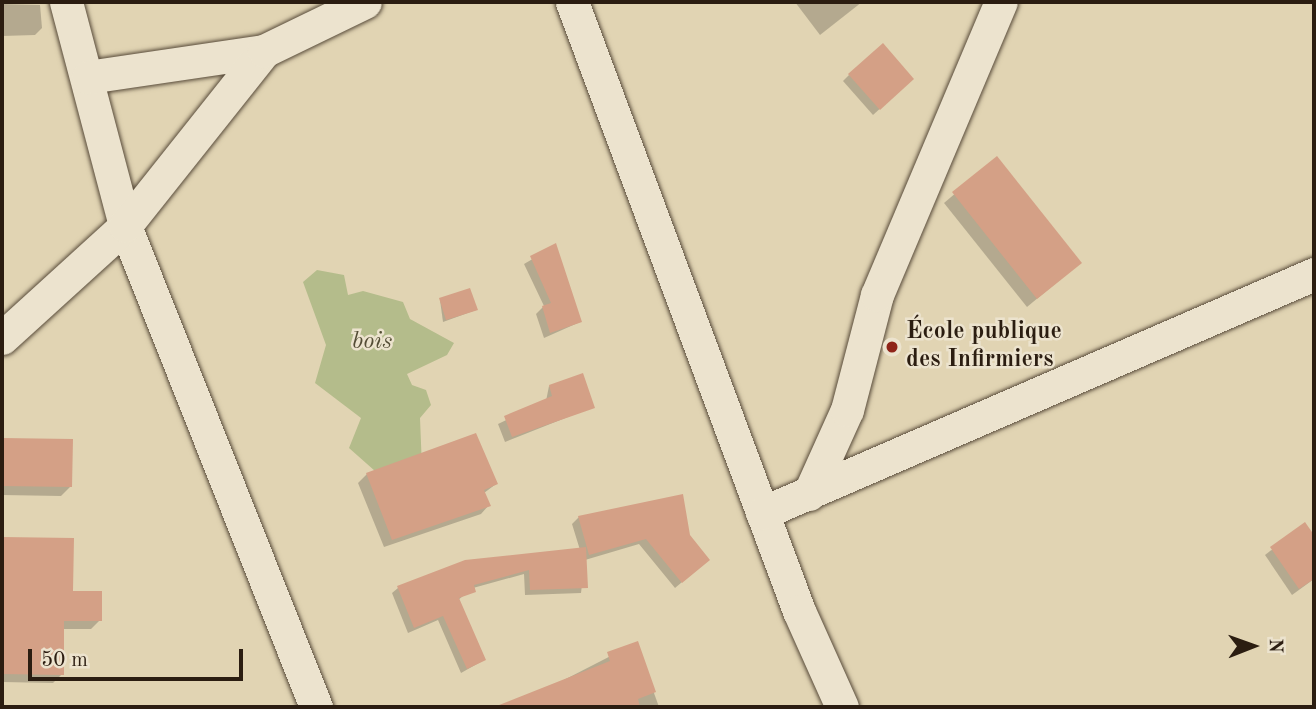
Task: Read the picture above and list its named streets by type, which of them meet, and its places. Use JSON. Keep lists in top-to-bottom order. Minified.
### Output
{"parks":["bois"],"places":["École publique des Infirmiers"],"scale_bar":"50 m","north":"right"}
